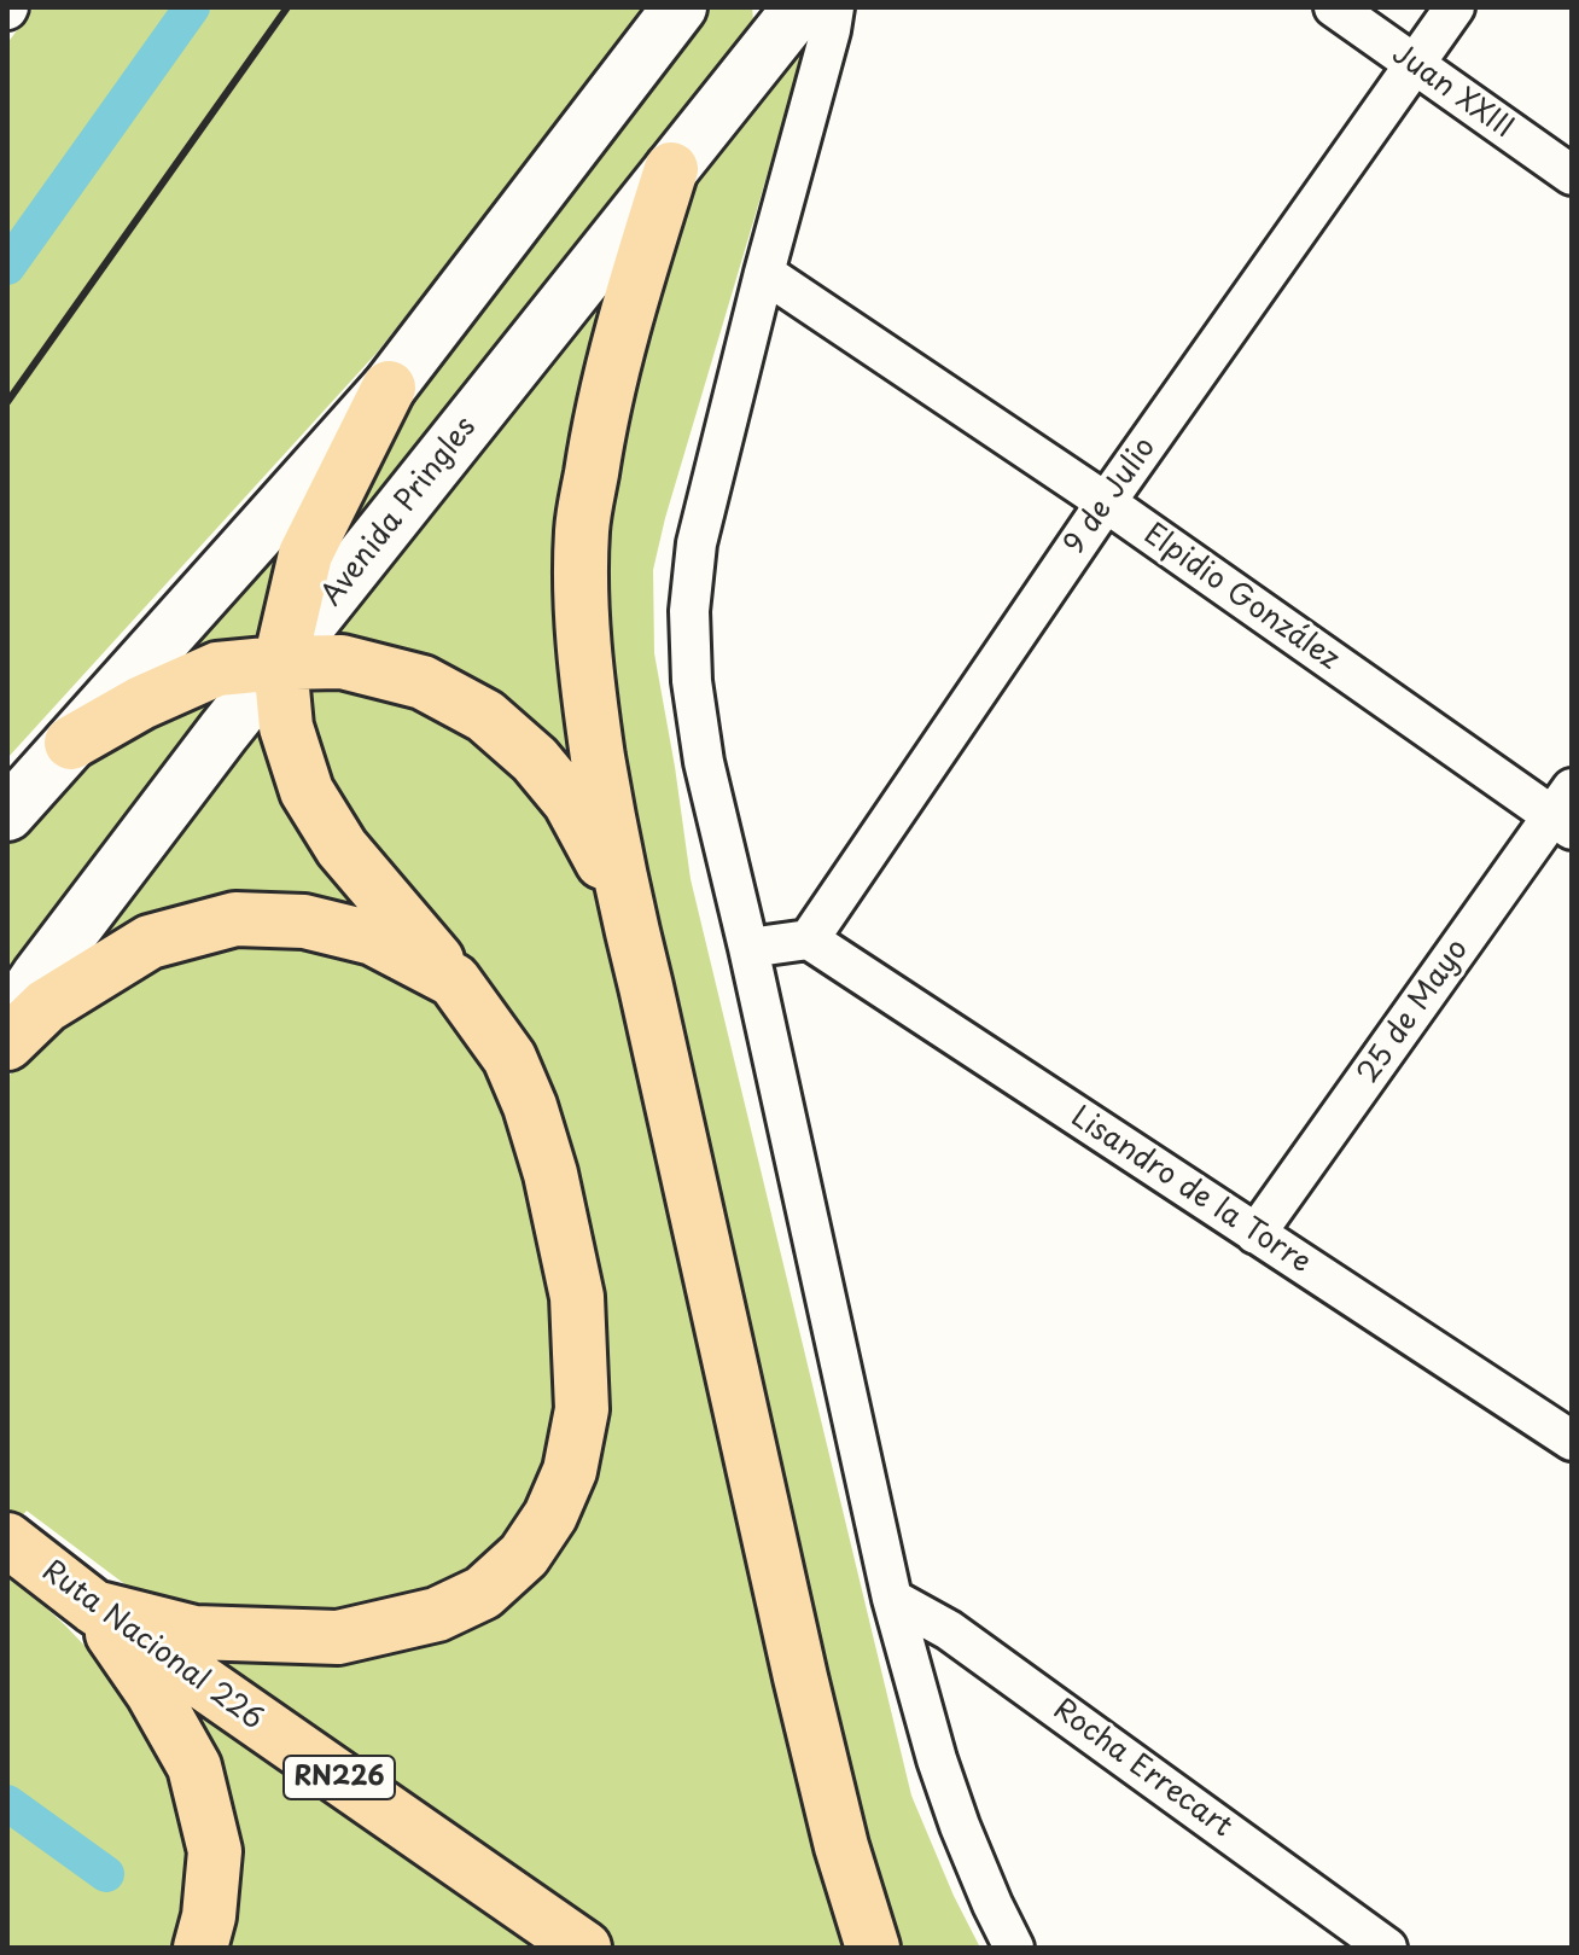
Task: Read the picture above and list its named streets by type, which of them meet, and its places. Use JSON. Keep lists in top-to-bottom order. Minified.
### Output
{"streets":{"highway":["Ruta Nacional 226","RN226"],"main road":["Avenida Pringles"],"street":["Juan XXIII","9 de Julio","Elpidio González","25 de Mayo","Lisandro de la Torre","Rocha Errecart"]},"crossings":[["Juan XXIII","9 de Julio"],["9 de Julio","Elpidio González"],["9 de Julio","Lisandro de la Torre"],["Elpidio González","25 de Mayo"],["25 de Mayo","Lisandro de la Torre"]]}
